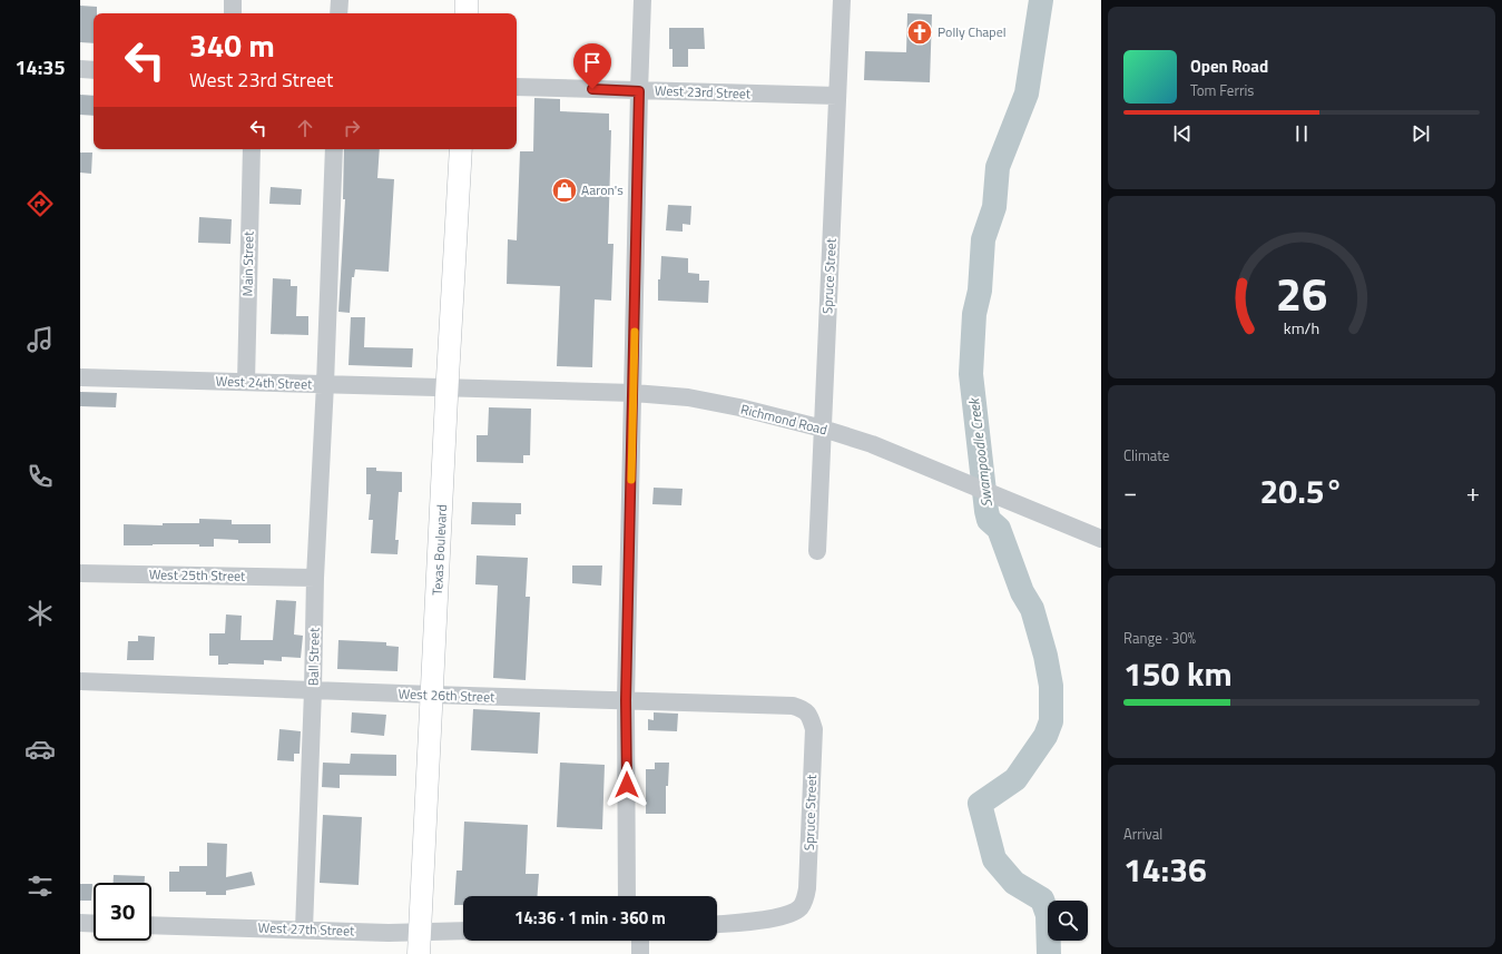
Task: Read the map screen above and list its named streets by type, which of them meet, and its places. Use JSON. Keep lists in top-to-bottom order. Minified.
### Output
{"streets":{"main road":["Texas Boulevard"],"street":["West 23rd Street","Main Street","Spruce Street","West 24th Street","Richmond Road","West 25th Street","Ball Street","West 26th Street","West 27th Street"]},"crossings":[["West 23rd Street","Spruce Street"],["Main Street","West 24th Street"],["Spruce Street","Richmond Road"],["Spruce Street","West 26th Street"],["West 24th Street","Richmond Road"],["West 24th Street","Texas Boulevard"],["West 24th Street","Ball Street"],["Richmond Road","Texas Boulevard"],["Texas Boulevard","West 26th Street"],["Texas Boulevard","West 27th Street"],["West 25th Street","Ball Street"],["Ball Street","West 26th Street"],["Ball Street","West 27th Street"]],"water":["Swampoodle Creek"],"places":{"church":["Polly Chapel"],"shop":["Aaron's"]},"page":{"tabs":"14:35","turn":["340 m","West 23rd Street"],"song":["Open Road","Tom Ferris"],"tile":["Climate",["Range · 30%","150 km"],["Arrival","14:36"]],"heat":["−","20.5°","+"],"limit":"30","trip":"14:36 · 1 min · 360 m","gauge":["26","km/h"]}}
